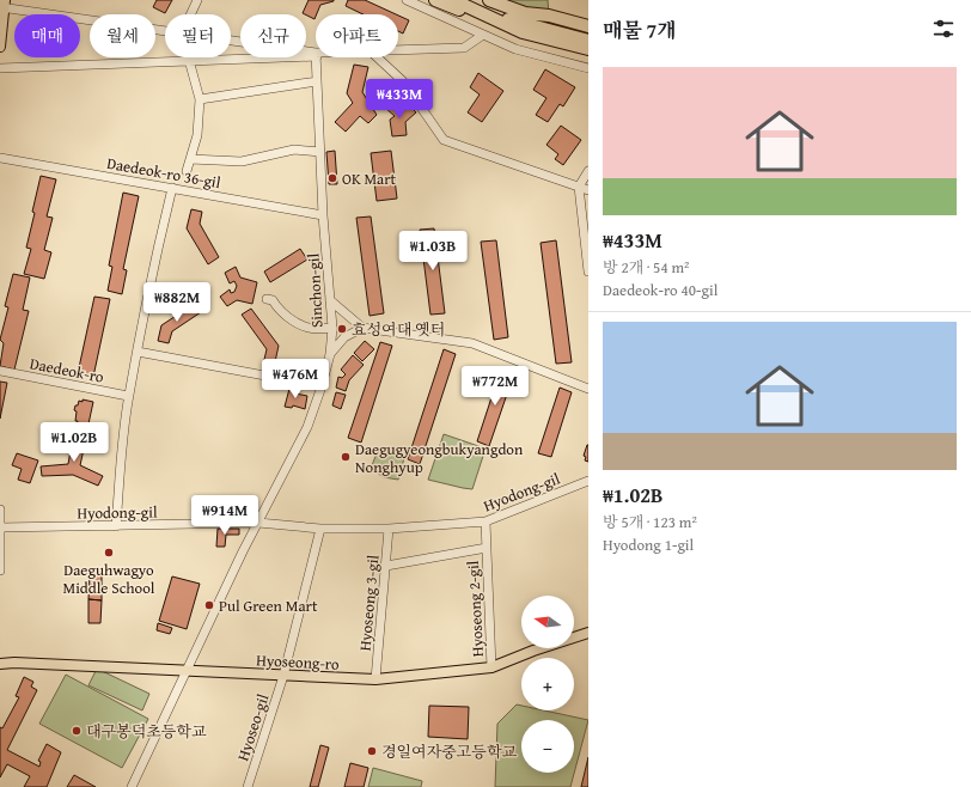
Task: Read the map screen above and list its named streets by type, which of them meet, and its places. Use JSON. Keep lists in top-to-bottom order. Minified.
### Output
{"streets":{"main road":["Hyoseong-ro"],"street":["Daedeok-ro 36-gil","Sinchon-gil","Daedeok-ro","Hyodong-gil","Hyoseong 3-gil","Hyoseong 2-gil","Hyoseo-gil"]},"crossings":[["Daedeok-ro 36-gil","Sinchon-gil"],["Sinchon-gil","Hyodong-gil"],["Sinchon-gil","Hyoseong-ro"],["Hyodong-gil","Hyoseong 3-gil"],["Hyodong-gil","Hyoseong 2-gil"],["Hyoseong 3-gil","Hyoseong 2-gil"],["Hyoseong 3-gil","Hyoseong-ro"],["Hyoseong 2-gil","Hyoseong-ro"],["Hyoseong-ro","Hyoseo-gil"]],"places":["OK Mart","효성여대 옛터","Daegugyeongbukyangdon Nonghyup","Daeguhwagyo Middle School","Pul Green Mart","대구봉덕초등학교","경일여자중고등학교"],"north":"left","page":{"heading":"매물 7개","chip":["매매","월세","필터","신규","아파트"],"list":[{"name":"₩433M","note":"방 2개 · 54 m² · Daedeok-ro 40-gil"},{"name":"₩1.02B","note":"방 5개 · 123 m² · Hyodong 1-gil"}],"price":["₩433M","₩1.03B","₩882M","₩476M","₩772M","₩1.02B","₩914M"],"map_buttons":["+","−"]}}
